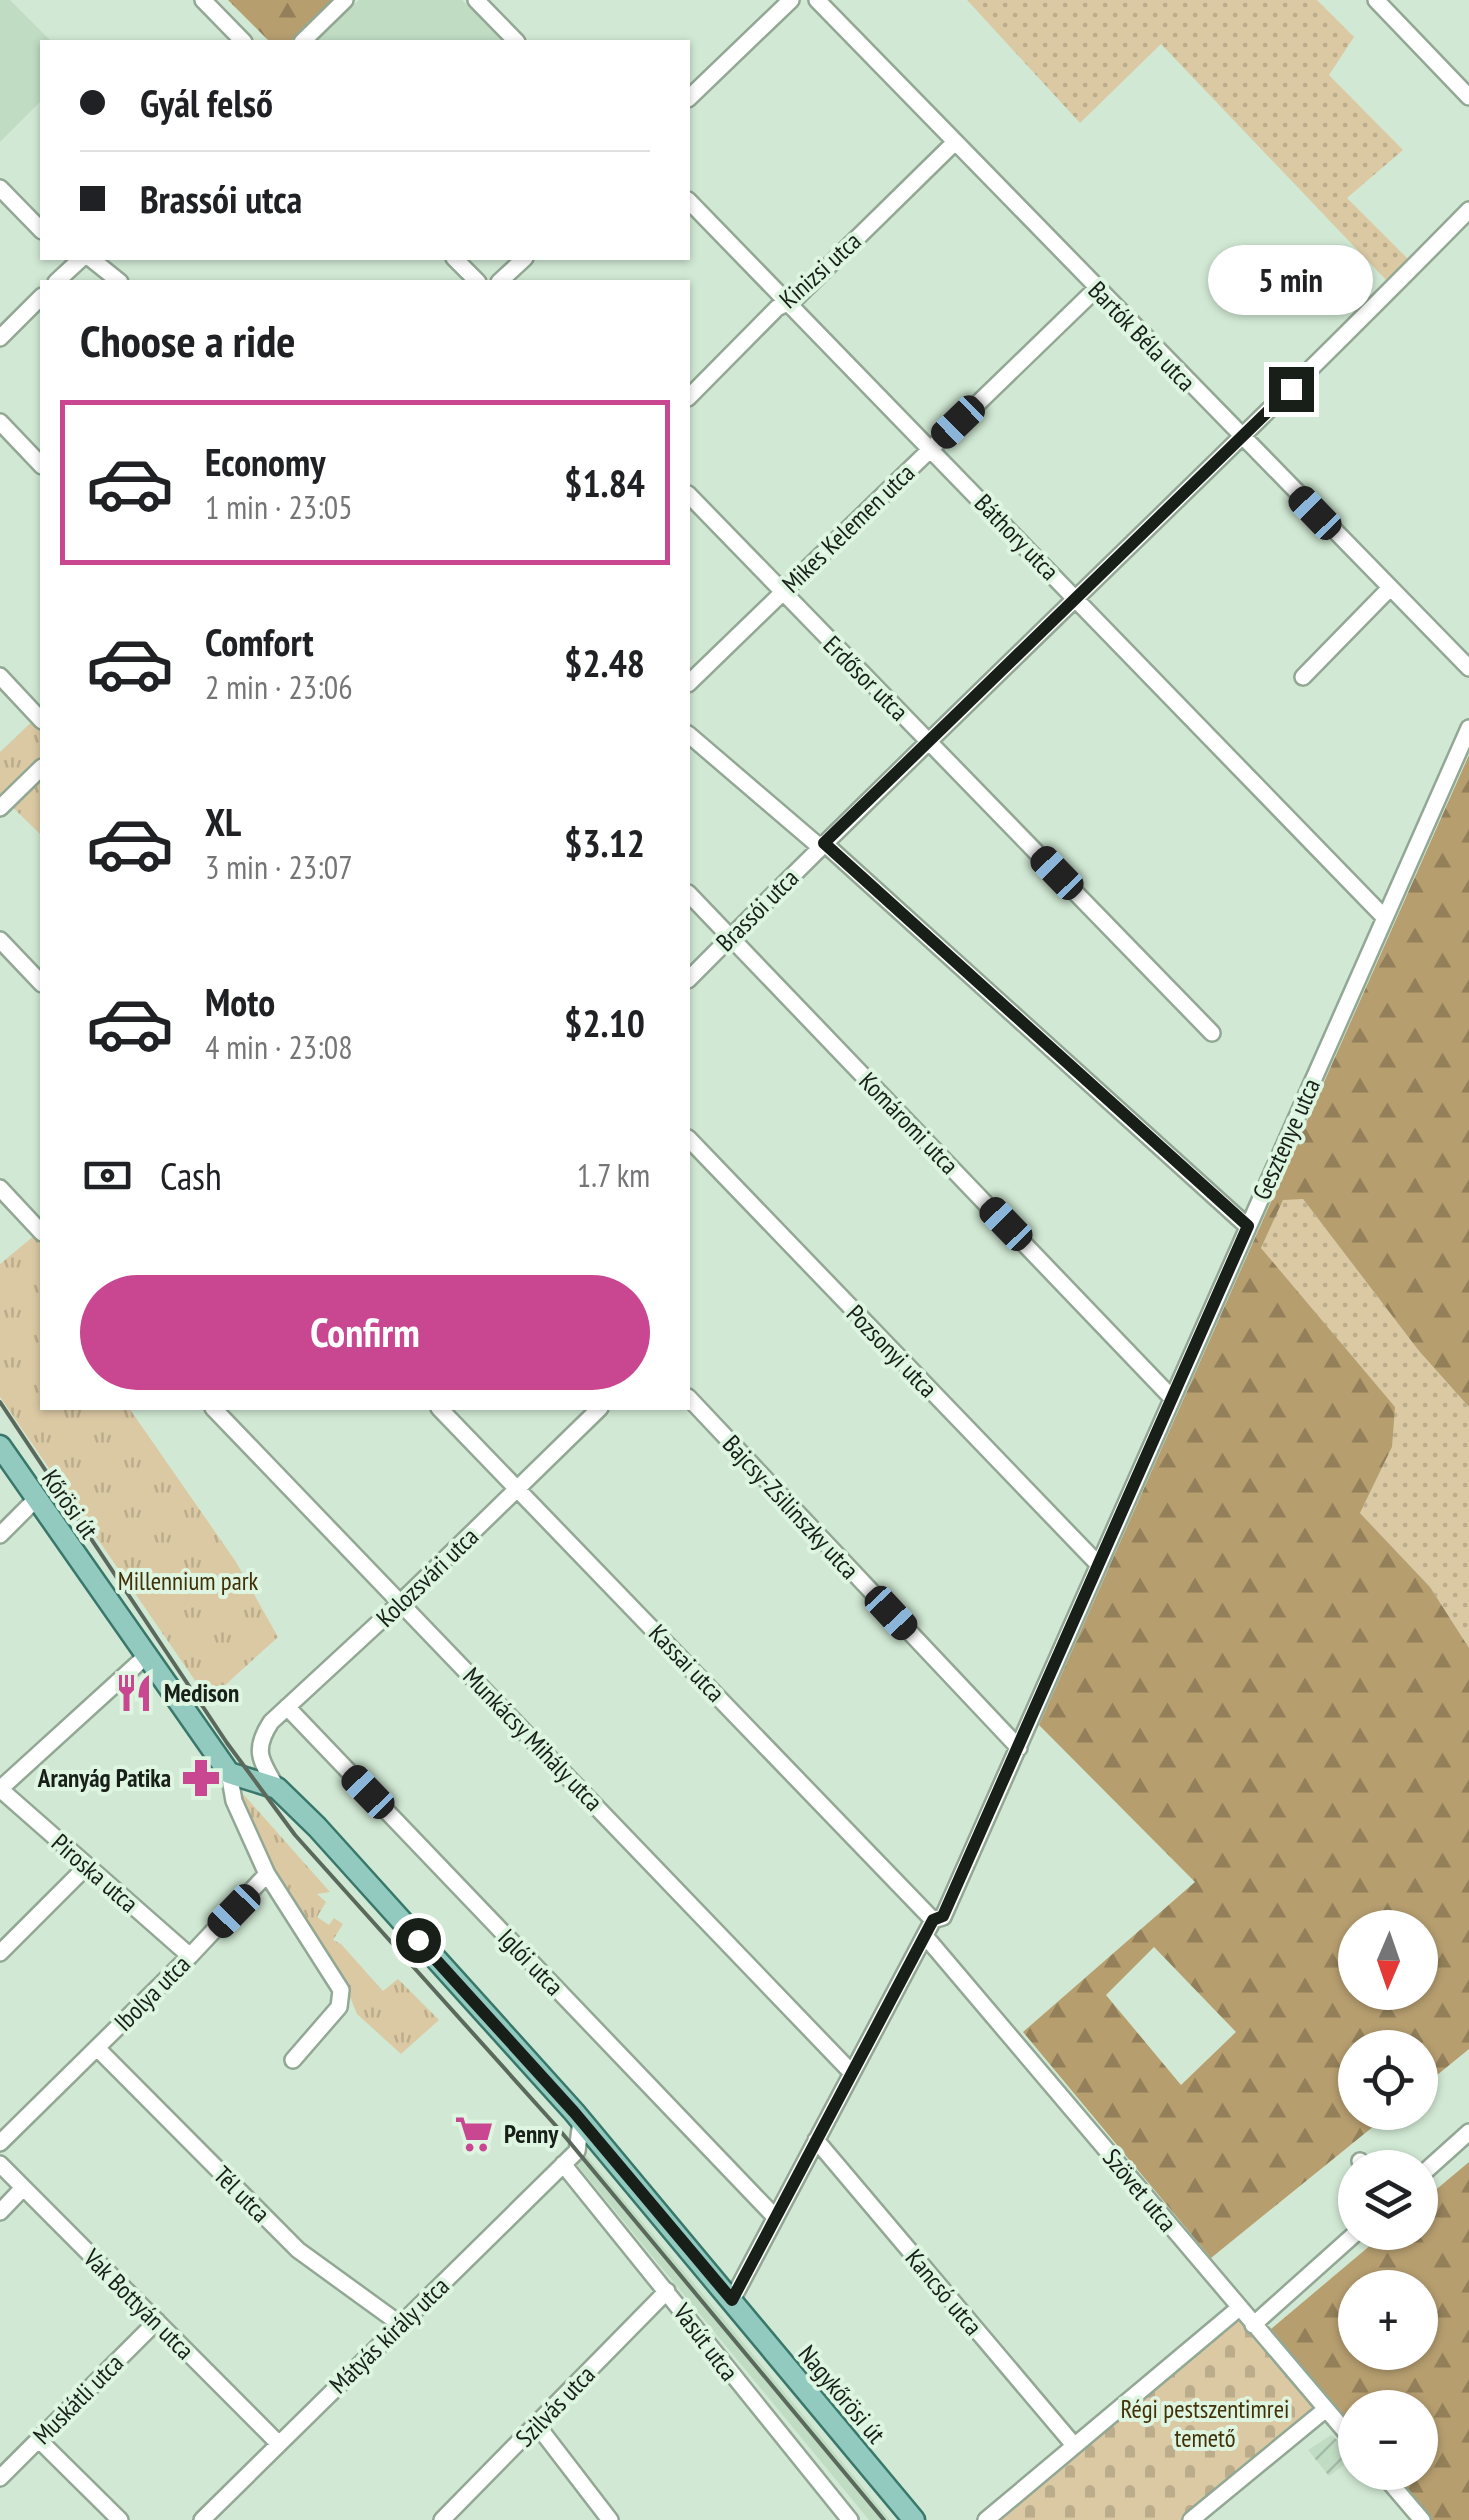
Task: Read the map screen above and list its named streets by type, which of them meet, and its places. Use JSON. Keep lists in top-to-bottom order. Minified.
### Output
{"streets":{"main road":["Kőrösi út","Nagykőrösi út"],"street":["Kinizsi utca","Bartók Béla utca","Mikes Kelemen utca","Báthory utca","Erdősor utca","Brassói utca","Komáromi utca","Gesztenye utca","Pozsonyi utca","Bajcsy-Zsilinszky utca","Kolozsvári utca","Kassai utca","Munkácsy Mihály utca","Piroska utca","Iglói utca","Ibolya utca","Szövet utca","Tél utca","Kancsó utca","Vak Bottyán utca","Mátyás király utca","Vasút utca","Muskátli utca","Szilvás utca"]},"crossings":[["Kinizsi utca","Bartók Béla utca"],["Kinizsi utca","Báthory utca"],["Bartók Béla utca","Mikes Kelemen utca"],["Bartók Béla utca","Brassói utca"],["Mikes Kelemen utca","Báthory utca"],["Mikes Kelemen utca","Erdősor utca"],["Báthory utca","Brassói utca"],["Báthory utca","Gesztenye utca"],["Erdősor utca","Brassói utca"],["Brassói utca","Komáromi utca"],["Komáromi utca","Gesztenye utca"],["Gesztenye utca","Pozsonyi utca"],["Gesztenye utca","Bajcsy-Zsilinszky utca"],["Gesztenye utca","Kassai utca"],["Gesztenye utca","Munkácsy Mihály utca"],["Gesztenye utca","Iglói utca"],["Gesztenye utca","Szövet utca"],["Gesztenye utca","Kancsó utca"],["Gesztenye utca","Nagykőrösi út"],["Kőrösi út","Kolozsvári utca"],["Kolozsvári utca","Kassai utca"],["Kolozsvári utca","Munkácsy Mihály utca"],["Kolozsvári utca","Iglói utca"],["Piroska utca","Ibolya utca"],["Ibolya utca","Tél utca"],["Tél utca","Mátyás király utca"],["Vak Bottyán utca","Mátyás király utca"],["Vak Bottyán utca","Muskátli utca"],["Mátyás király utca","Vasút utca"],["Vasút utca","Szilvás utca"]],"parks":["Millennium park","Régi pestszentimrei temető"],"places":{"restaurant":["Medison"],"pharmacy":["Aranyág Patika"],"supermarket":["Penny"]},"north":"bottom","page":{"banner":["Gyál felső","Brassói utca"],"bubble":"5 min","heading":"Choose a ride","list":[{"name":"Economy","note":"1 min · 23:05","value":"$1.84"},{"name":"Comfort","note":"2 min · 23:06","value":"$2.48"},{"name":"XL","note":"3 min · 23:07","value":"$3.12"},{"name":"Moto","note":"4 min · 23:08","value":"$2.10"}],"pay":["Cash","1.7 km"],"buttons":"Confirm","map_buttons":["+","−"]}}
